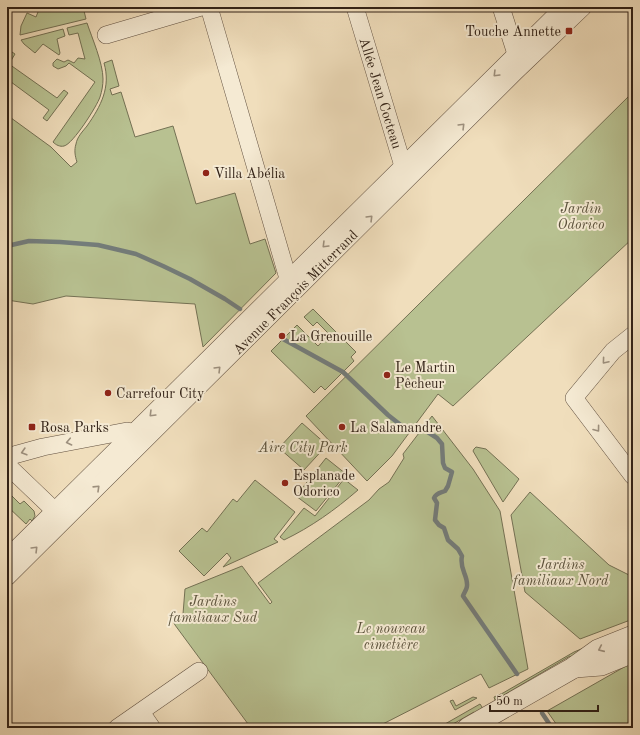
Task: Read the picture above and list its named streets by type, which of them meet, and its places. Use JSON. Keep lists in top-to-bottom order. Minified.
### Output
{"streets":{"street":["Allée Jean Cocteau","Avenue François Mitterrand"]},"crossings":[["Allée Jean Cocteau","Avenue François Mitterrand"]],"parks":["Jardin Odorico","Aire City Park","Jardins familiaux Nord","Jardins familiaux Sud","Le nouveau cimetière"],"places":{"transit":["Touche Annette","Rosa Parks"],"other":["Villa Abélia","La Grenouille","Le Martin Pêcheur","Carrefour City","La Salamandre","Esplanade Odorico"]},"scale_bar":"50 m"}
